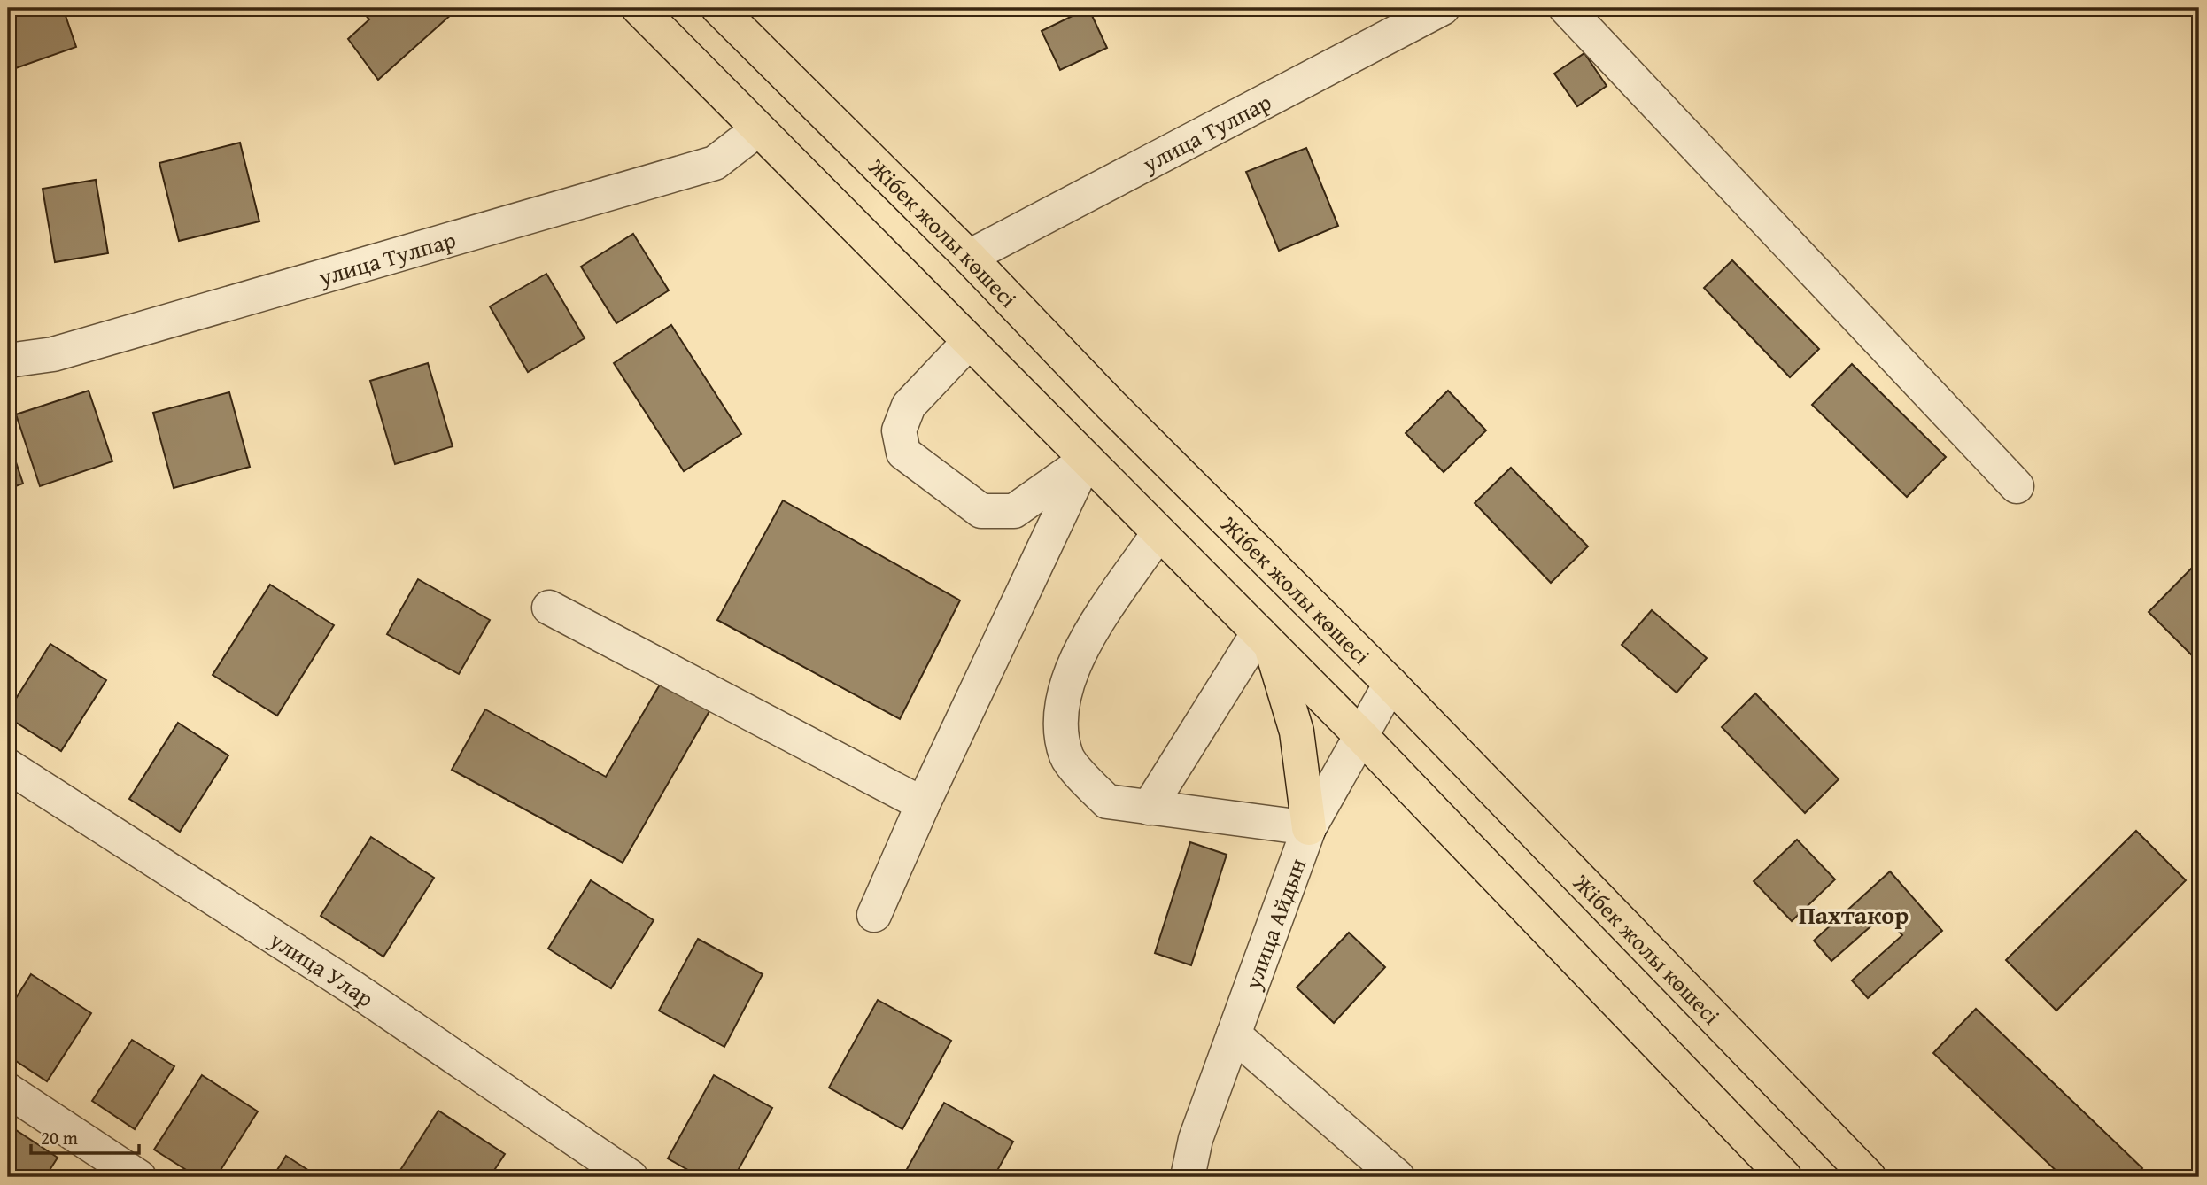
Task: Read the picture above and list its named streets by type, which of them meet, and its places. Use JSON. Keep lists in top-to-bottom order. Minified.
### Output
{"streets":{"main road":["Жібек жолы көшесі"],"street":["улица Тулпар","улица Айдын","улица Улар"]},"crossings":[["улица Тулпар","Жібек жолы көшесі"],["Жібек жолы көшесі","улица Айдын"]],"districts":["Пахтакор"],"scale_bar":"20 m"}
